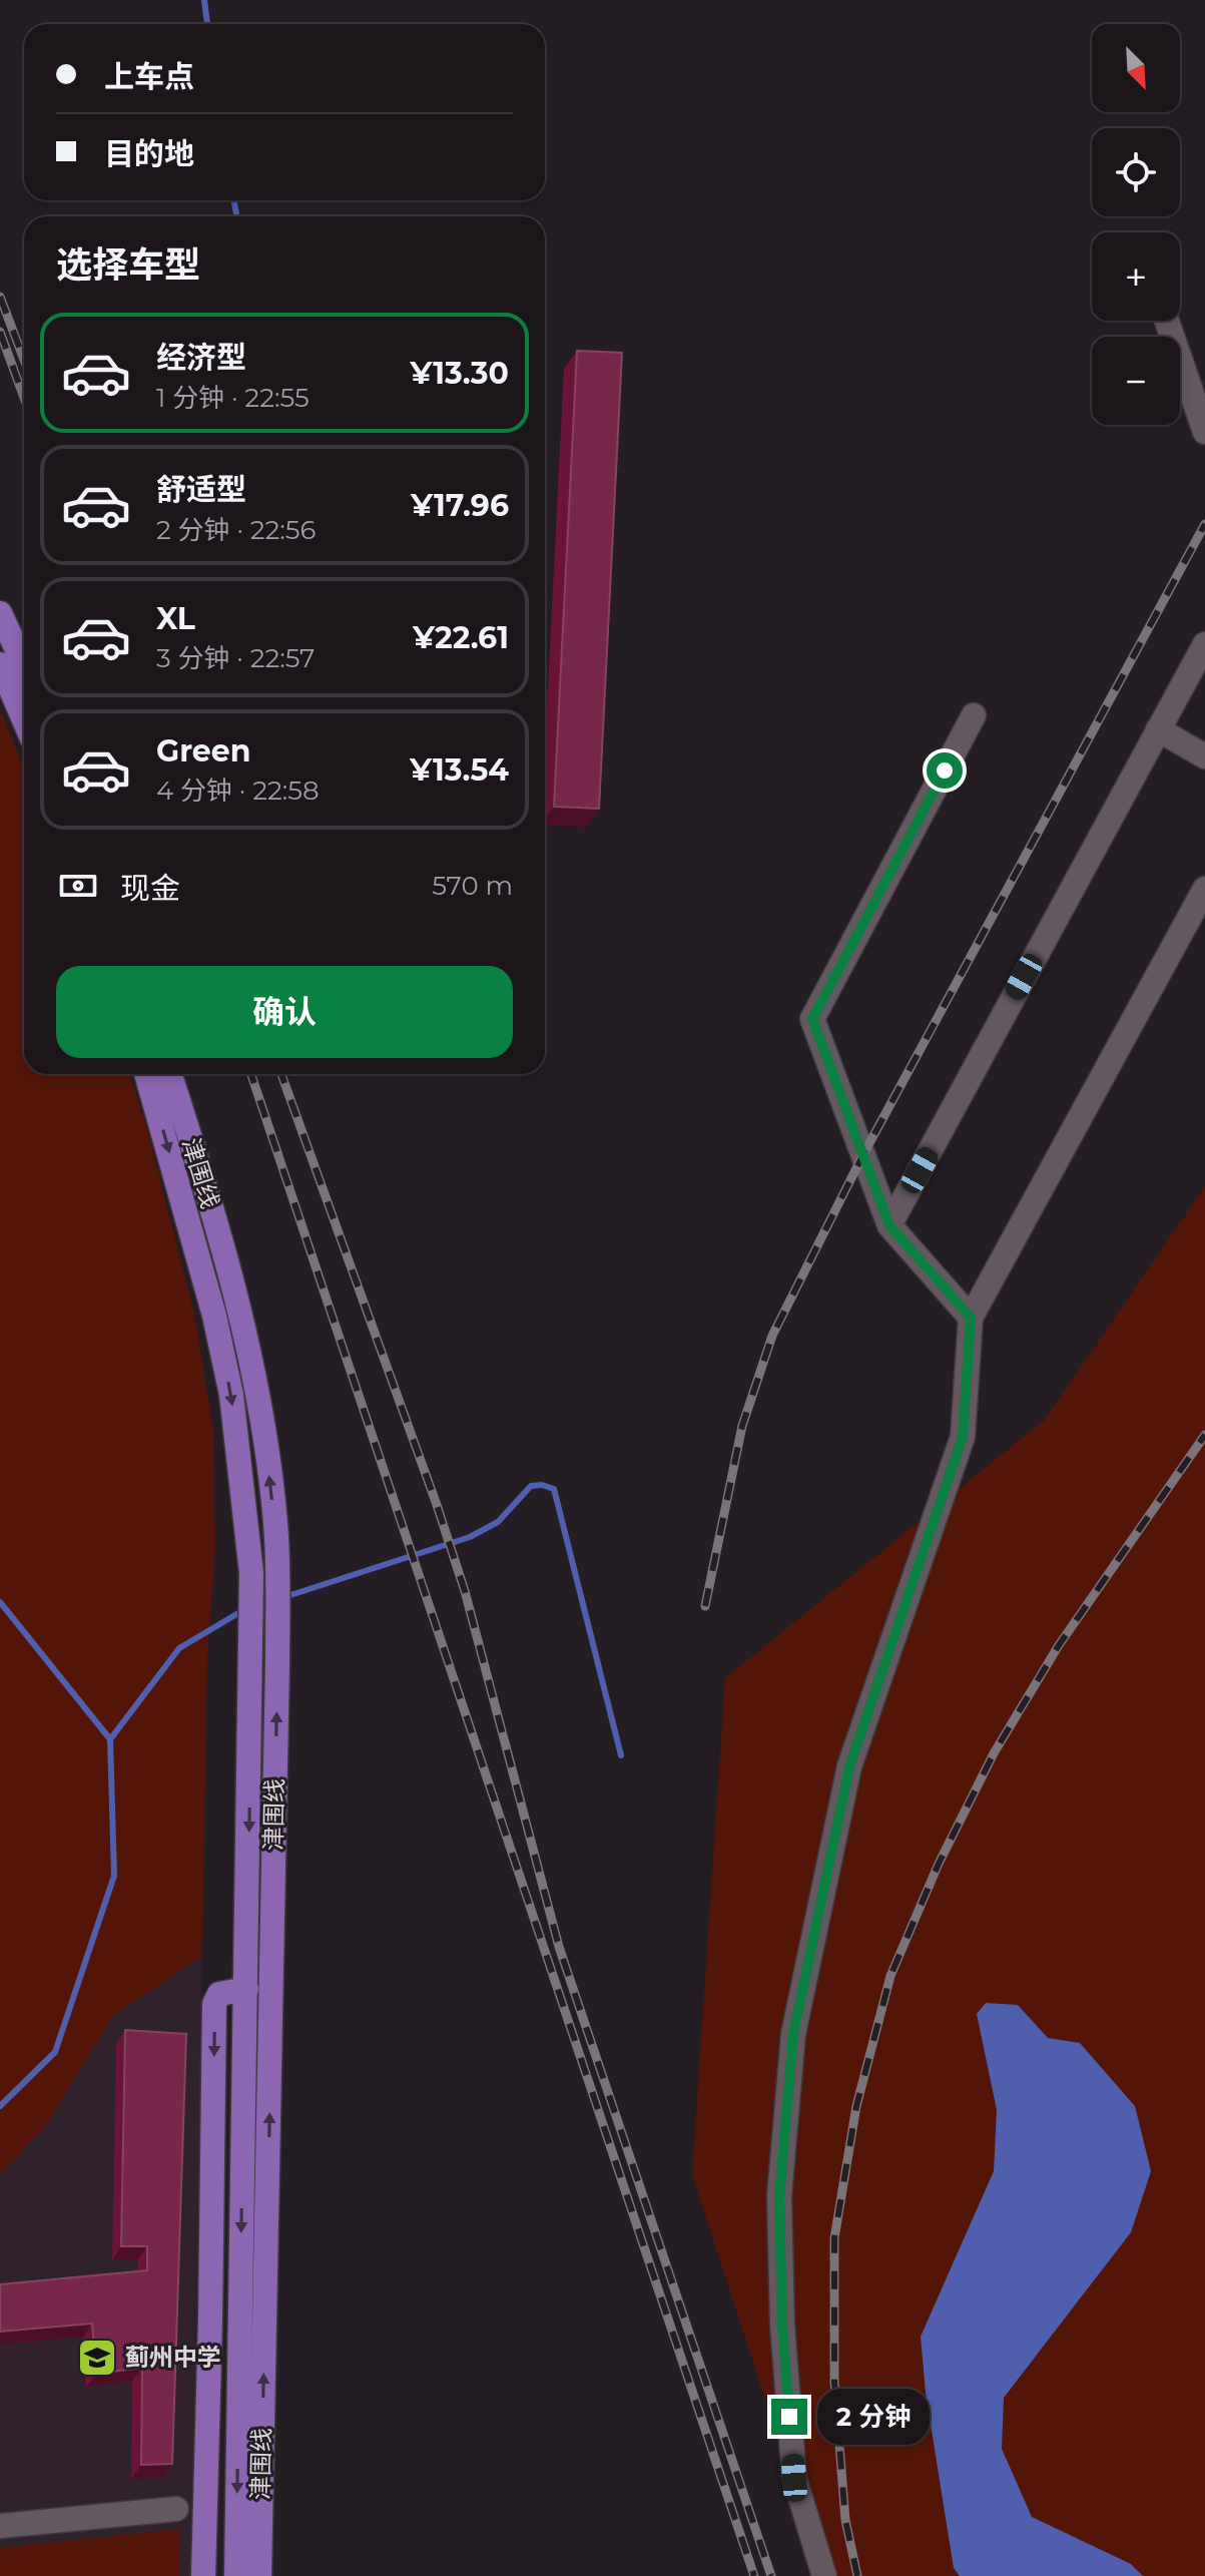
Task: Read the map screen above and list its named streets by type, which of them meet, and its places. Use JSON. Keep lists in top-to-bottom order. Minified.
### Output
{"streets":{"main road":["津围线"]},"places":{"school or university":["蓟州中学"]},"north":"bottom right","page":{"map_buttons":["+","−"],"banner":["上车点","目的地"],"heading":"选择车型","list":[{"name":"经济型","note":"1 分钟 · 22:55","value":"¥13.30"},{"name":"舒适型","note":"2 分钟 · 22:56","value":"¥17.96"},{"name":"XL","note":"3 分钟 · 22:57","value":"¥22.61"},{"name":"Green","note":"4 分钟 · 22:58","value":"¥13.54"}],"pay":["现金","570 m"],"buttons":"确认","bubble":"2 分钟"}}
